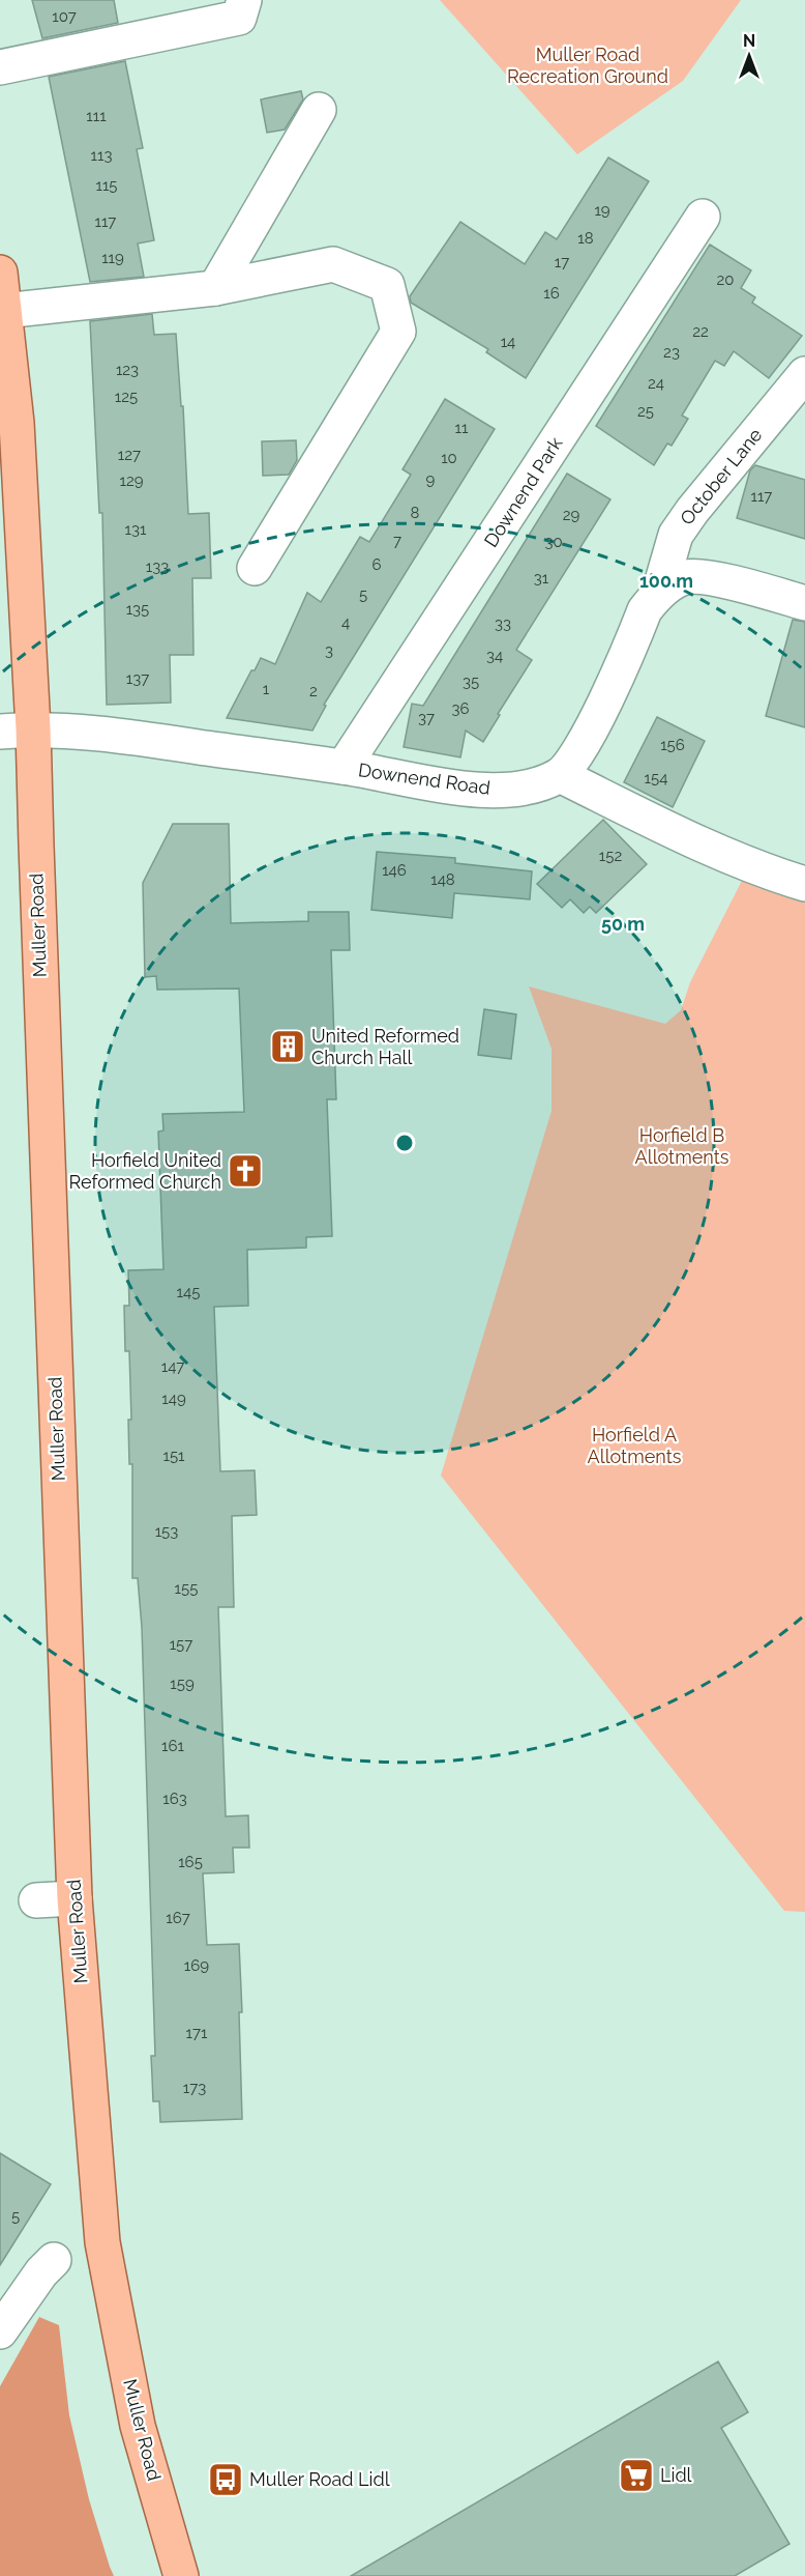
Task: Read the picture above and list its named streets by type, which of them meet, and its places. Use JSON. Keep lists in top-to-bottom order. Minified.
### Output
{"streets":{"main road":["Muller Road"],"street":["October Lane","Downend Park","Downend Road"]},"crossings":[["October Lane","Downend Road"],["Downend Park","Downend Road"],["Downend Road","Muller Road"]],"parks":["Muller Road Recreation Ground","Horfield B Allotments","Horfield A Allotments"],"places":{"building":["United Reformed Church Hall"],"church":["Horfield United Reformed Church"],"supermarket":["Lidl"],"bus stop":["Muller Road Lidl"]},"house_numbers":["107","111","113","115","19","117","18","119","17","20","16","22","14","23","123","24","125","25","11","127","10","9","129","117","8","29","131","7","30","6","133","31","5","135","4","33","3","34","137","35","1","2","36","37","156","154","152","146","148","145","147","149","151","153","155","157","159","161","163","165","167","169","171","173","5"],"north":"top","rings":["100 m","50 m"]}
